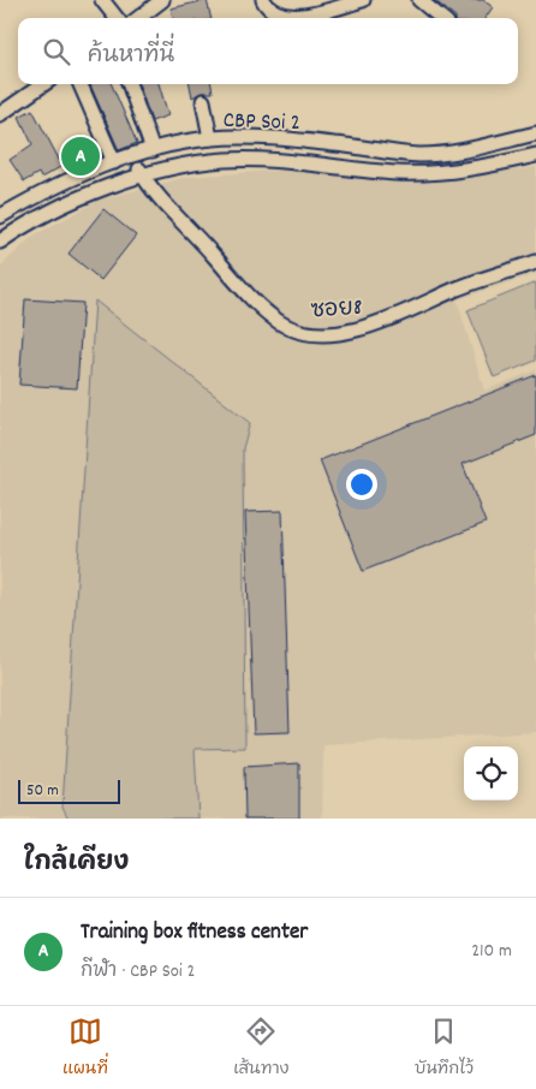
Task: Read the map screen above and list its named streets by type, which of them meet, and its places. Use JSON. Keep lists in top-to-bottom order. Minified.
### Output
{"streets":{"street":["CBP Soi 2","ซอย8"]},"crossings":[["CBP Soi 2","ซอย8"]],"scale_bar":"50 m","page":{"search":"ค้นหาที่นี่","pins":"A","scale":"50 m","heading":"ใกล้เคียง","list":[{"mark":"A","name":"Training box fitness center","note":"กีฬา · CBP Soi 2","value":"210 m"}],"nav":["แผนที่","เส้นทาง","บันทึกไว้"]}}
